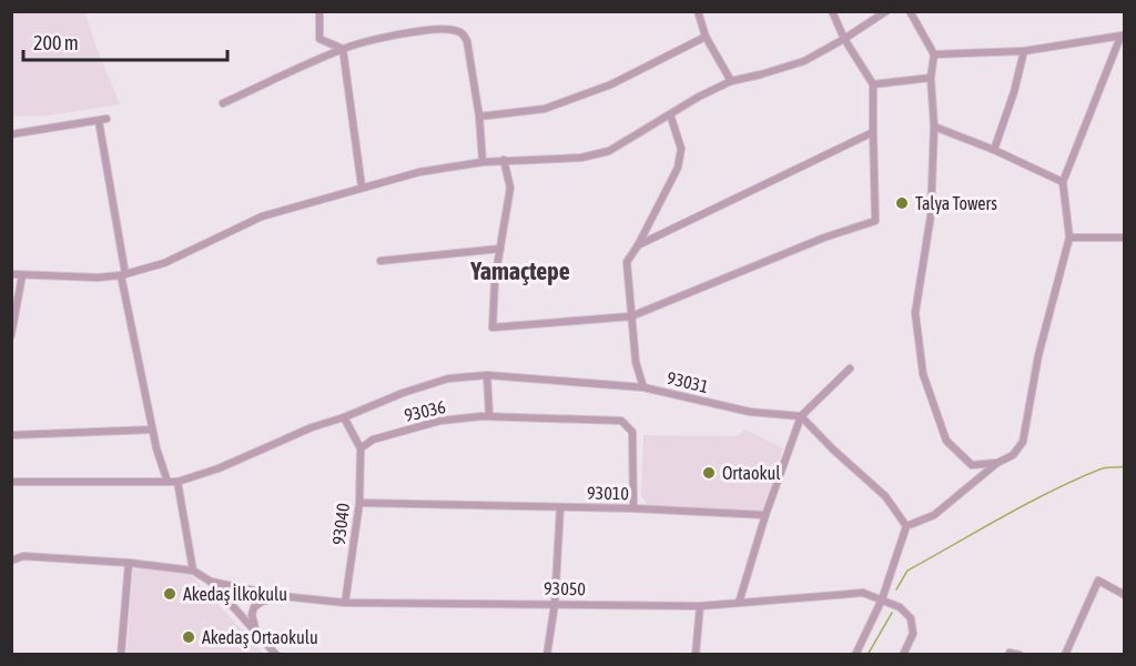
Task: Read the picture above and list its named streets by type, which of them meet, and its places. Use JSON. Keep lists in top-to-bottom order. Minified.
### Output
{"streets":{"street":["93031","93036","93010","93040","93050"]},"crossings":[["93036","93010"],["93036","93040"],["93010","93040"],["93040","93050"]],"districts":["Yamaçtepe"],"places":["Talya Towers","Ortaokul","Akedaş İlkokulu","Akedaş Ortaokulu"],"scale_bar":"200 m"}
